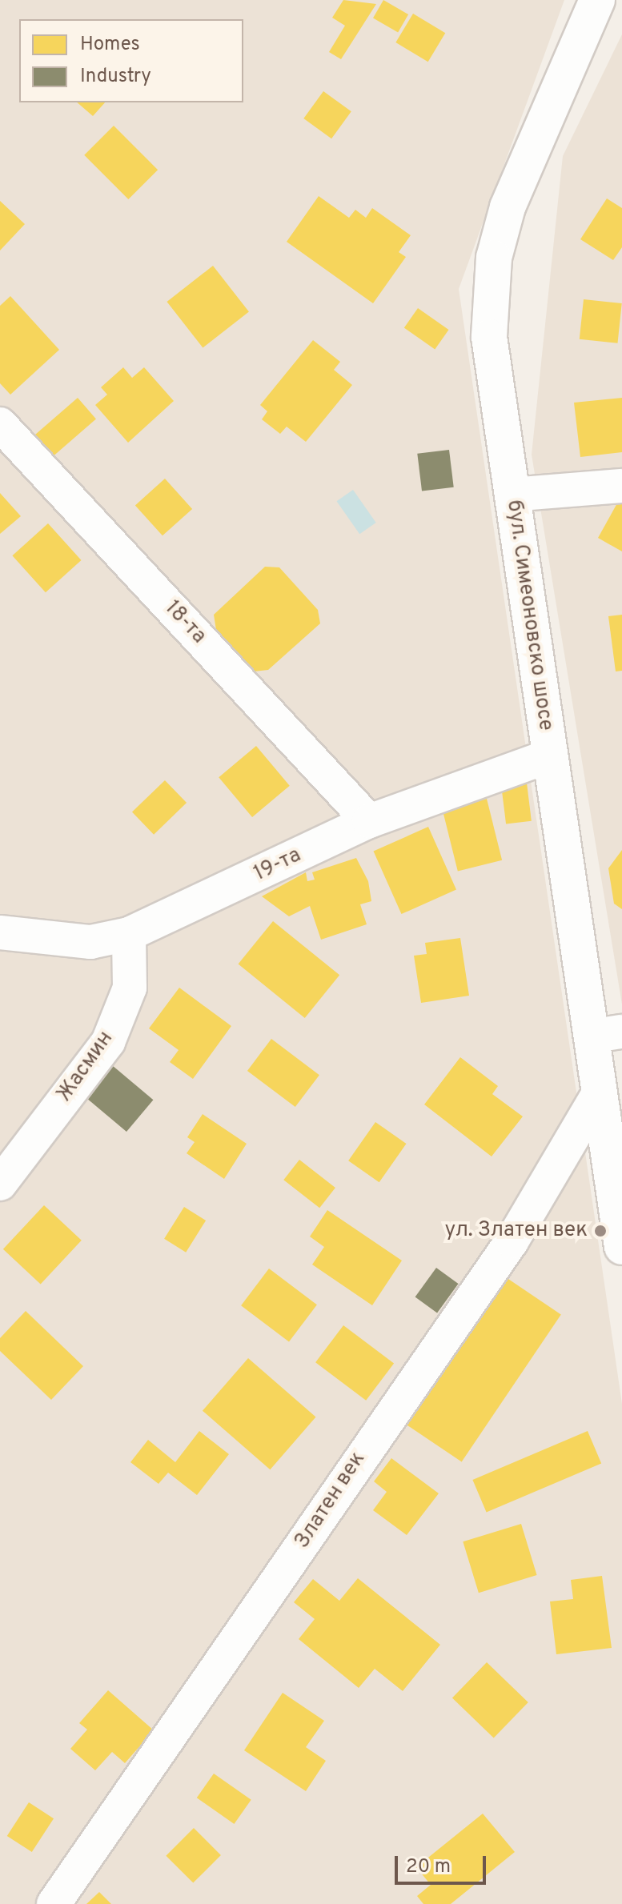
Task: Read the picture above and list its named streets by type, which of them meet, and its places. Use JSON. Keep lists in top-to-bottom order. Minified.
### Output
{"streets":{"street":["бул. Симеоновско шосе","18-та","19-та","Жасмин","Златен век"]},"crossings":[["бул. Симеоновско шосе","19-та"],["бул. Симеоновско шосе","Златен век"],["18-та","19-та"],["19-та","Жасмин"]],"places":["ул. Златен век"],"legend":["Homes","Industry"],"scale_bar":"20 m"}
